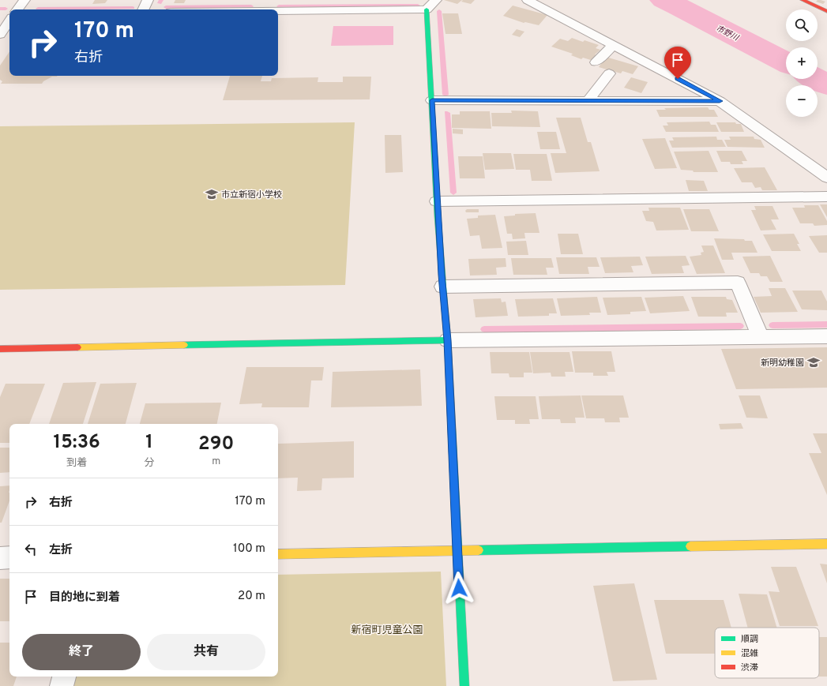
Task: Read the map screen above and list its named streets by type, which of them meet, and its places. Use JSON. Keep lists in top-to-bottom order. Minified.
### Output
{"water":["市野川"],"parks":["新宿町児童公園"],"places":{"school or university":["市立新宿小学校","新明幼稚園"]},"legend":["順調","混雑","渋滞"],"page":{"map_buttons":["+","−"],"turn":["170 m","右折"],"eta":["15:36","到着","1","分","290","m"],"list":[{"name":"右折","value":"170 m"},{"name":"左折","value":"100 m"},{"name":"目的地に到着","value":"20 m"}],"buttons":["終了","共有"]}}
